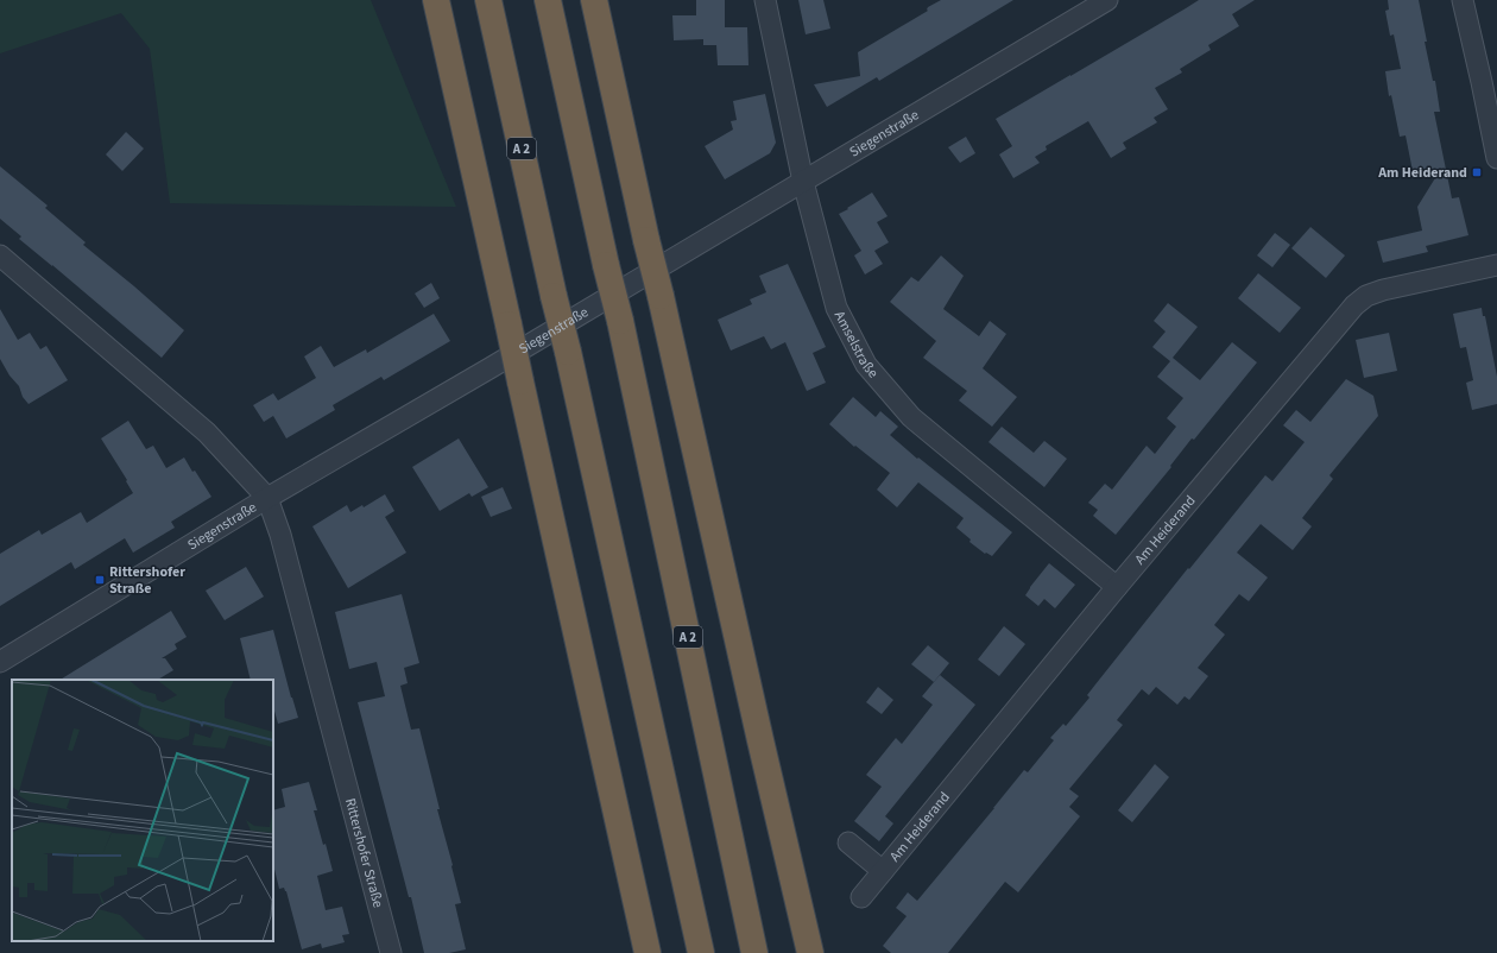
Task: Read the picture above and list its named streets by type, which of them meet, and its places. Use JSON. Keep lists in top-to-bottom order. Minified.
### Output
{"streets":{"highway":["A 2"],"street":["Siegenstraße","Amselstraße","Am Heiderand","Rittershofer Straße"]},"crossings":[["Siegenstraße","Amselstraße"],["Siegenstraße","Rittershofer Straße"],["Amselstraße","Am Heiderand"]],"places":{"transit":["Am Heiderand","Rittershofer Straße"]}}
